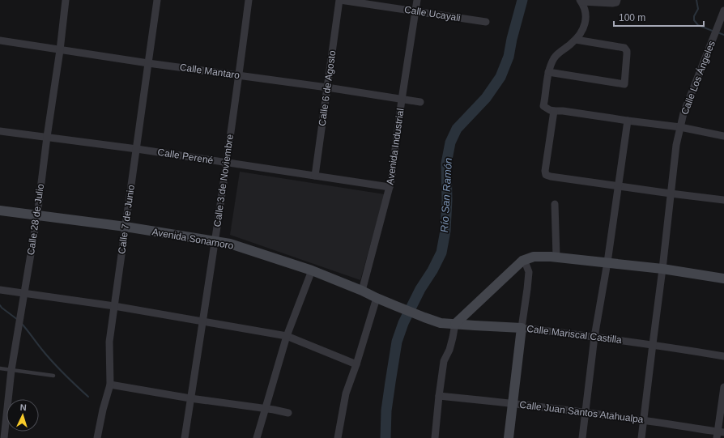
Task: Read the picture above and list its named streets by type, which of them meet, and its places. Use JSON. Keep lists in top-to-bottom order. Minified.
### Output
{"streets":{"main road":["Avenida Sonamoro","Calle Mariscal Castilla"],"street":["Calle Ucayali","Calle Mantaro","Calle Los Ángeles","Calle 6 de Agosto","Avenida Industrial","Calle Perené","Calle 3 de Noviembre","Calle 28 de Julio","Calle 7 de Junio","Calle Juan Santos Atahualpa"]},"crossings":[["Calle Ucayali","Calle 6 de Agosto"],["Calle Ucayali","Avenida Industrial"],["Calle Mantaro","Calle 6 de Agosto"],["Calle Mantaro","Avenida Industrial"],["Calle Mantaro","Calle 3 de Noviembre"],["Calle Mantaro","Calle 28 de Julio"],["Calle Mantaro","Calle 7 de Junio"],["Calle Los Ángeles","Calle Mariscal Castilla"],["Calle Los Ángeles","Calle Juan Santos Atahualpa"],["Calle 6 de Agosto","Calle Perené"],["Avenida Industrial","Calle Perené"],["Avenida Industrial","Avenida Sonamoro"],["Calle Perené","Calle 3 de Noviembre"],["Calle Perené","Calle 28 de Julio"],["Calle Perené","Calle 7 de Junio"],["Calle 3 de Noviembre","Avenida Sonamoro"],["Calle 28 de Julio","Avenida Sonamoro"],["Calle 7 de Junio","Avenida Sonamoro"],["Avenida Sonamoro","Calle Mariscal Castilla"]],"water":["Río San Ramón"],"scale_bar":"100 m","north":"top"}
